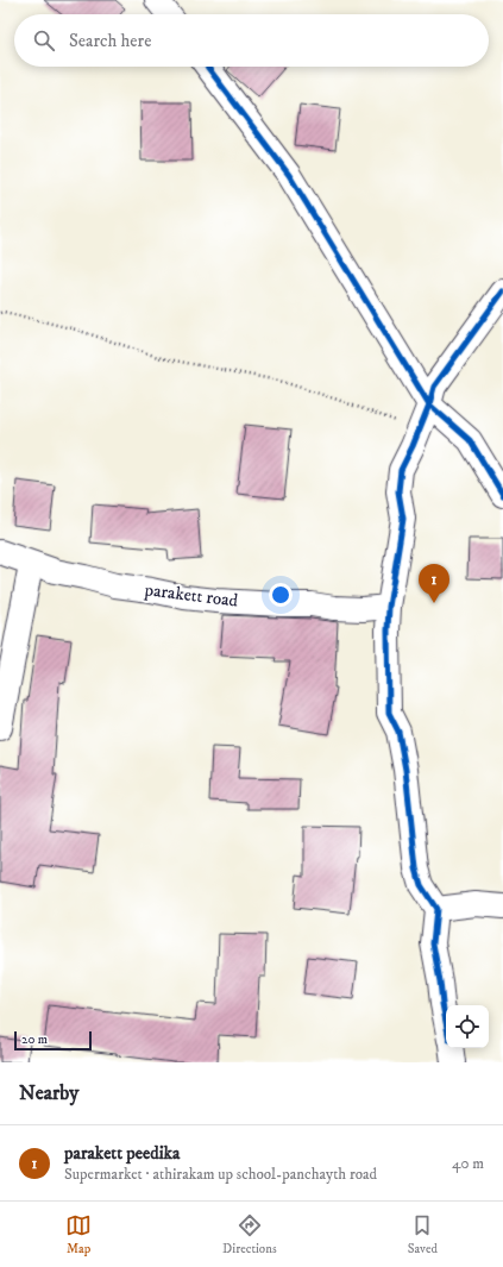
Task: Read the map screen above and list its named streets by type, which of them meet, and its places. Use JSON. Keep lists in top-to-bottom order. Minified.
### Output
{"streets":{"street":["parakett road"]},"scale_bar":"20 m","page":{"search":"Search here","pins":"1","scale":"20 m","heading":"Nearby","list":[{"mark":"1","name":"parakett peedika","note":"Supermarket · athirakam up school-panchayth road","value":"40 m"}],"nav":["Map","Directions","Saved"]}}
